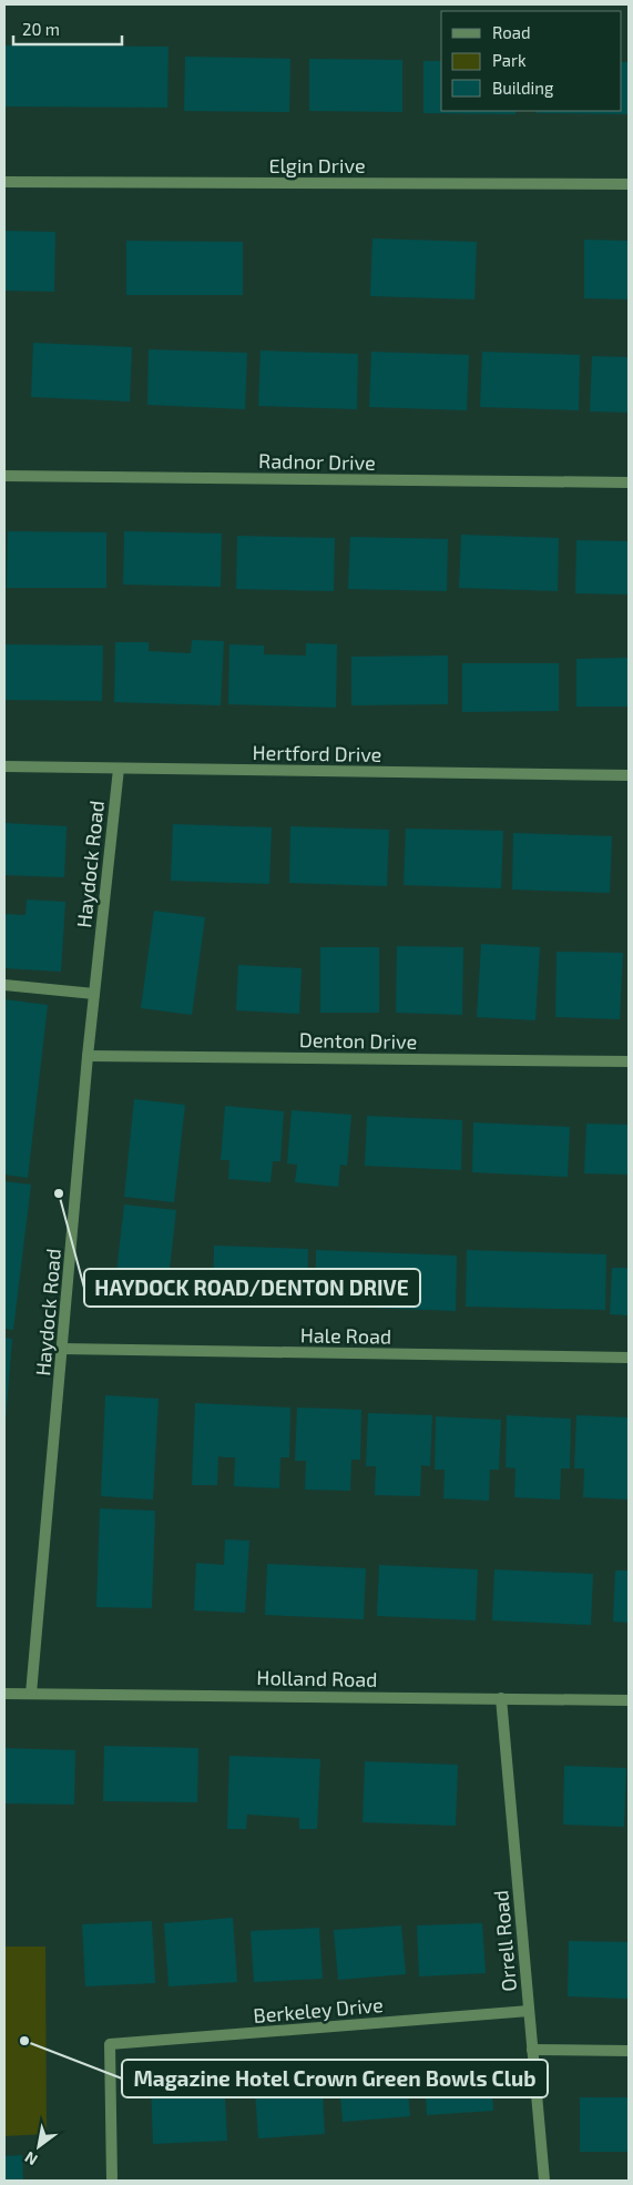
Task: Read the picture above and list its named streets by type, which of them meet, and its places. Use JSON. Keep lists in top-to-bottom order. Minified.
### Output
{"streets":{"street":["Elgin Drive","Radnor Drive","Hertford Drive","Haydock Road","Denton Drive","Hale Road","Holland Road","Orrell Road","Berkeley Drive"]},"crossings":[["Hertford Drive","Haydock Road"],["Haydock Road","Denton Drive"],["Haydock Road","Hale Road"],["Haydock Road","Holland Road"],["Holland Road","Orrell Road"],["Orrell Road","Berkeley Drive"]],"places":["HAYDOCK ROAD/DENTON DRIVE","Magazine Hotel Crown Green Bowls Club"],"legend":["Road","Park","Building"],"scale_bar":"20 m","north":"bottom left"}
